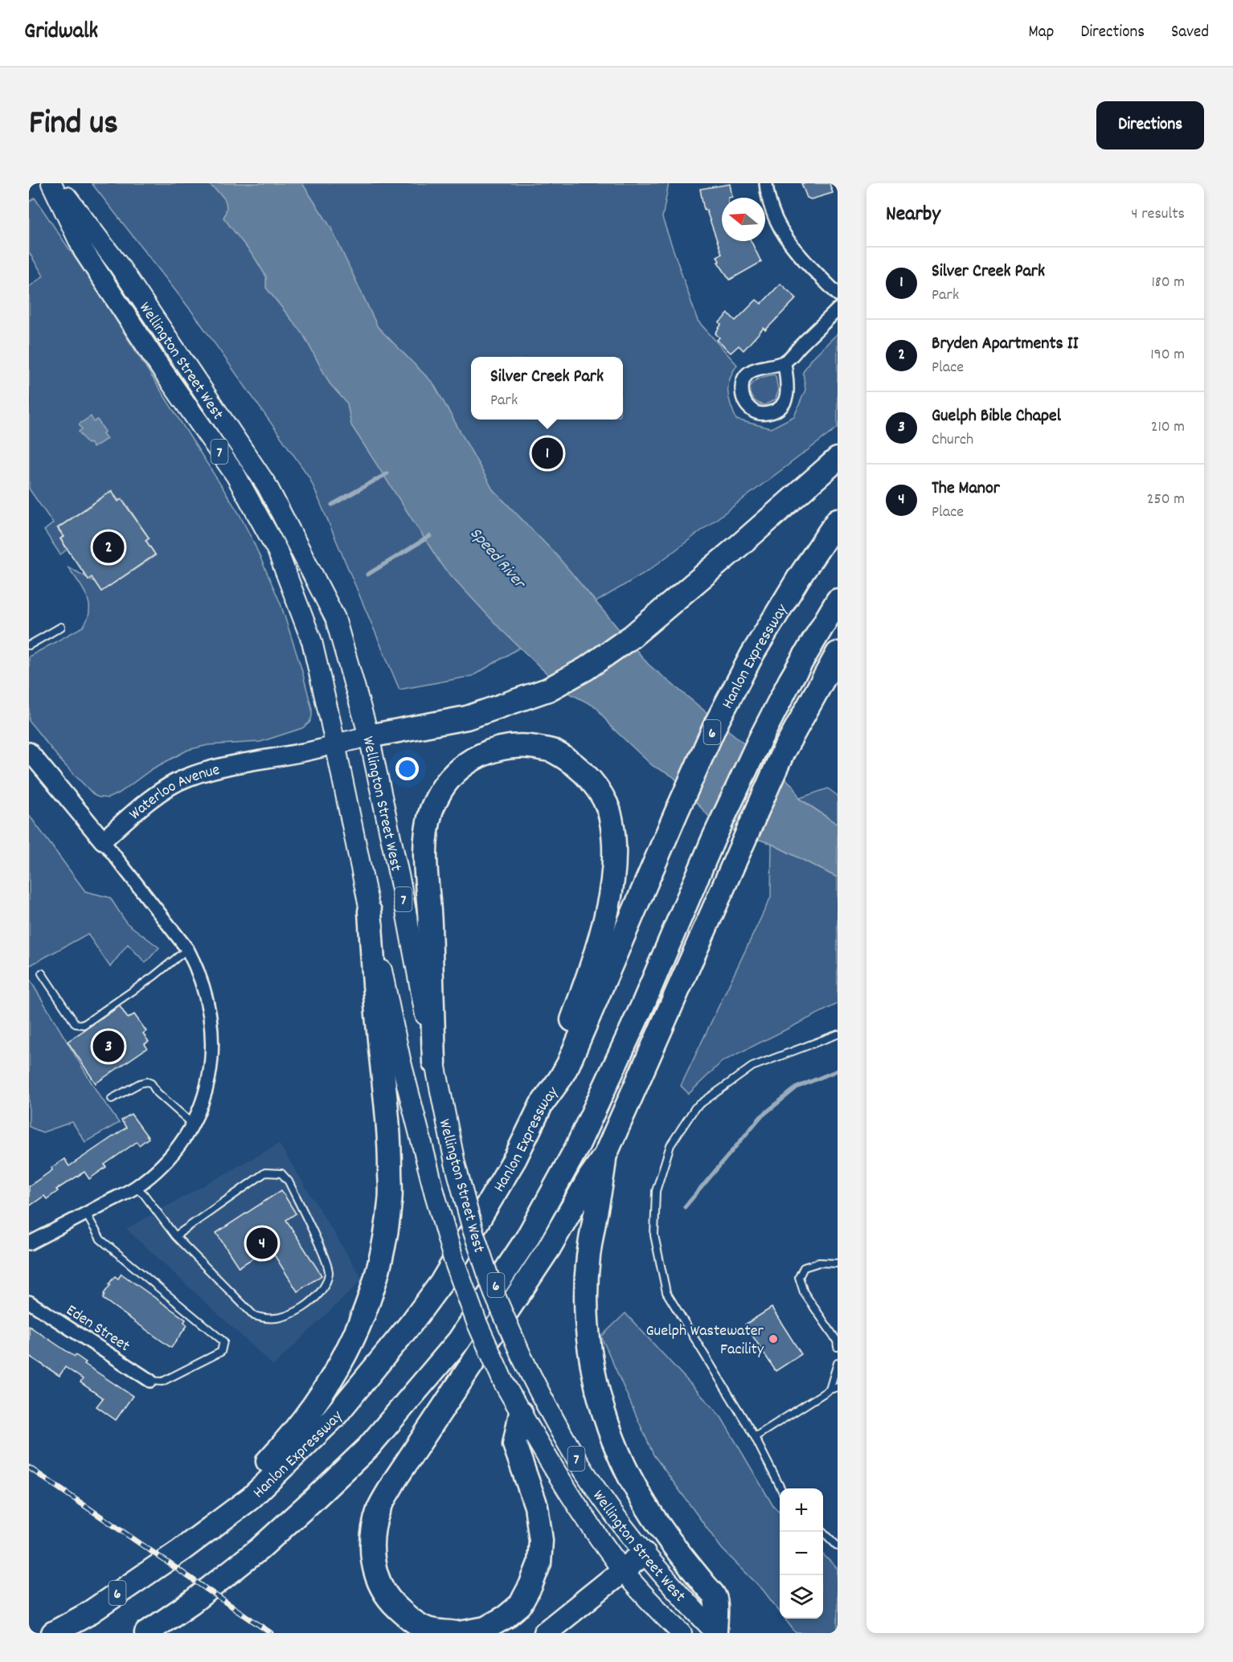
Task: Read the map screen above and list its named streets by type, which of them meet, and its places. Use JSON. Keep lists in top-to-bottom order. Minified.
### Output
{"streets":{"highway":["Hanlon Expressway","6"],"main road":["Wellington Street West","7","Waterloo Avenue"],"street":["Eden Street"]},"crossings":[["Wellington Street West","Waterloo Avenue"]],"water":["Speed River"],"places":["Guelph Wastewater Facility"],"north":"left","page":{"header":"Gridwalk","nav":["Map","Directions","Saved"],"title":"Find us","buttons":"Directions","heading":["Nearby","4 results"],"list":[{"mark":"1","name":"Silver Creek Park","note":"Park","value":"180 m"},{"mark":"2","name":"Bryden Apartments II","note":"Place","value":"190 m"},{"mark":"3","name":"Guelph Bible Chapel","note":"Church","value":"210 m"},{"mark":"4","name":"The Manor","note":"Place","value":"250 m"}],"popup":["Silver Creek Park","Park"],"pins":["1","2","3","4"],"map_buttons":["+","−"]}}
